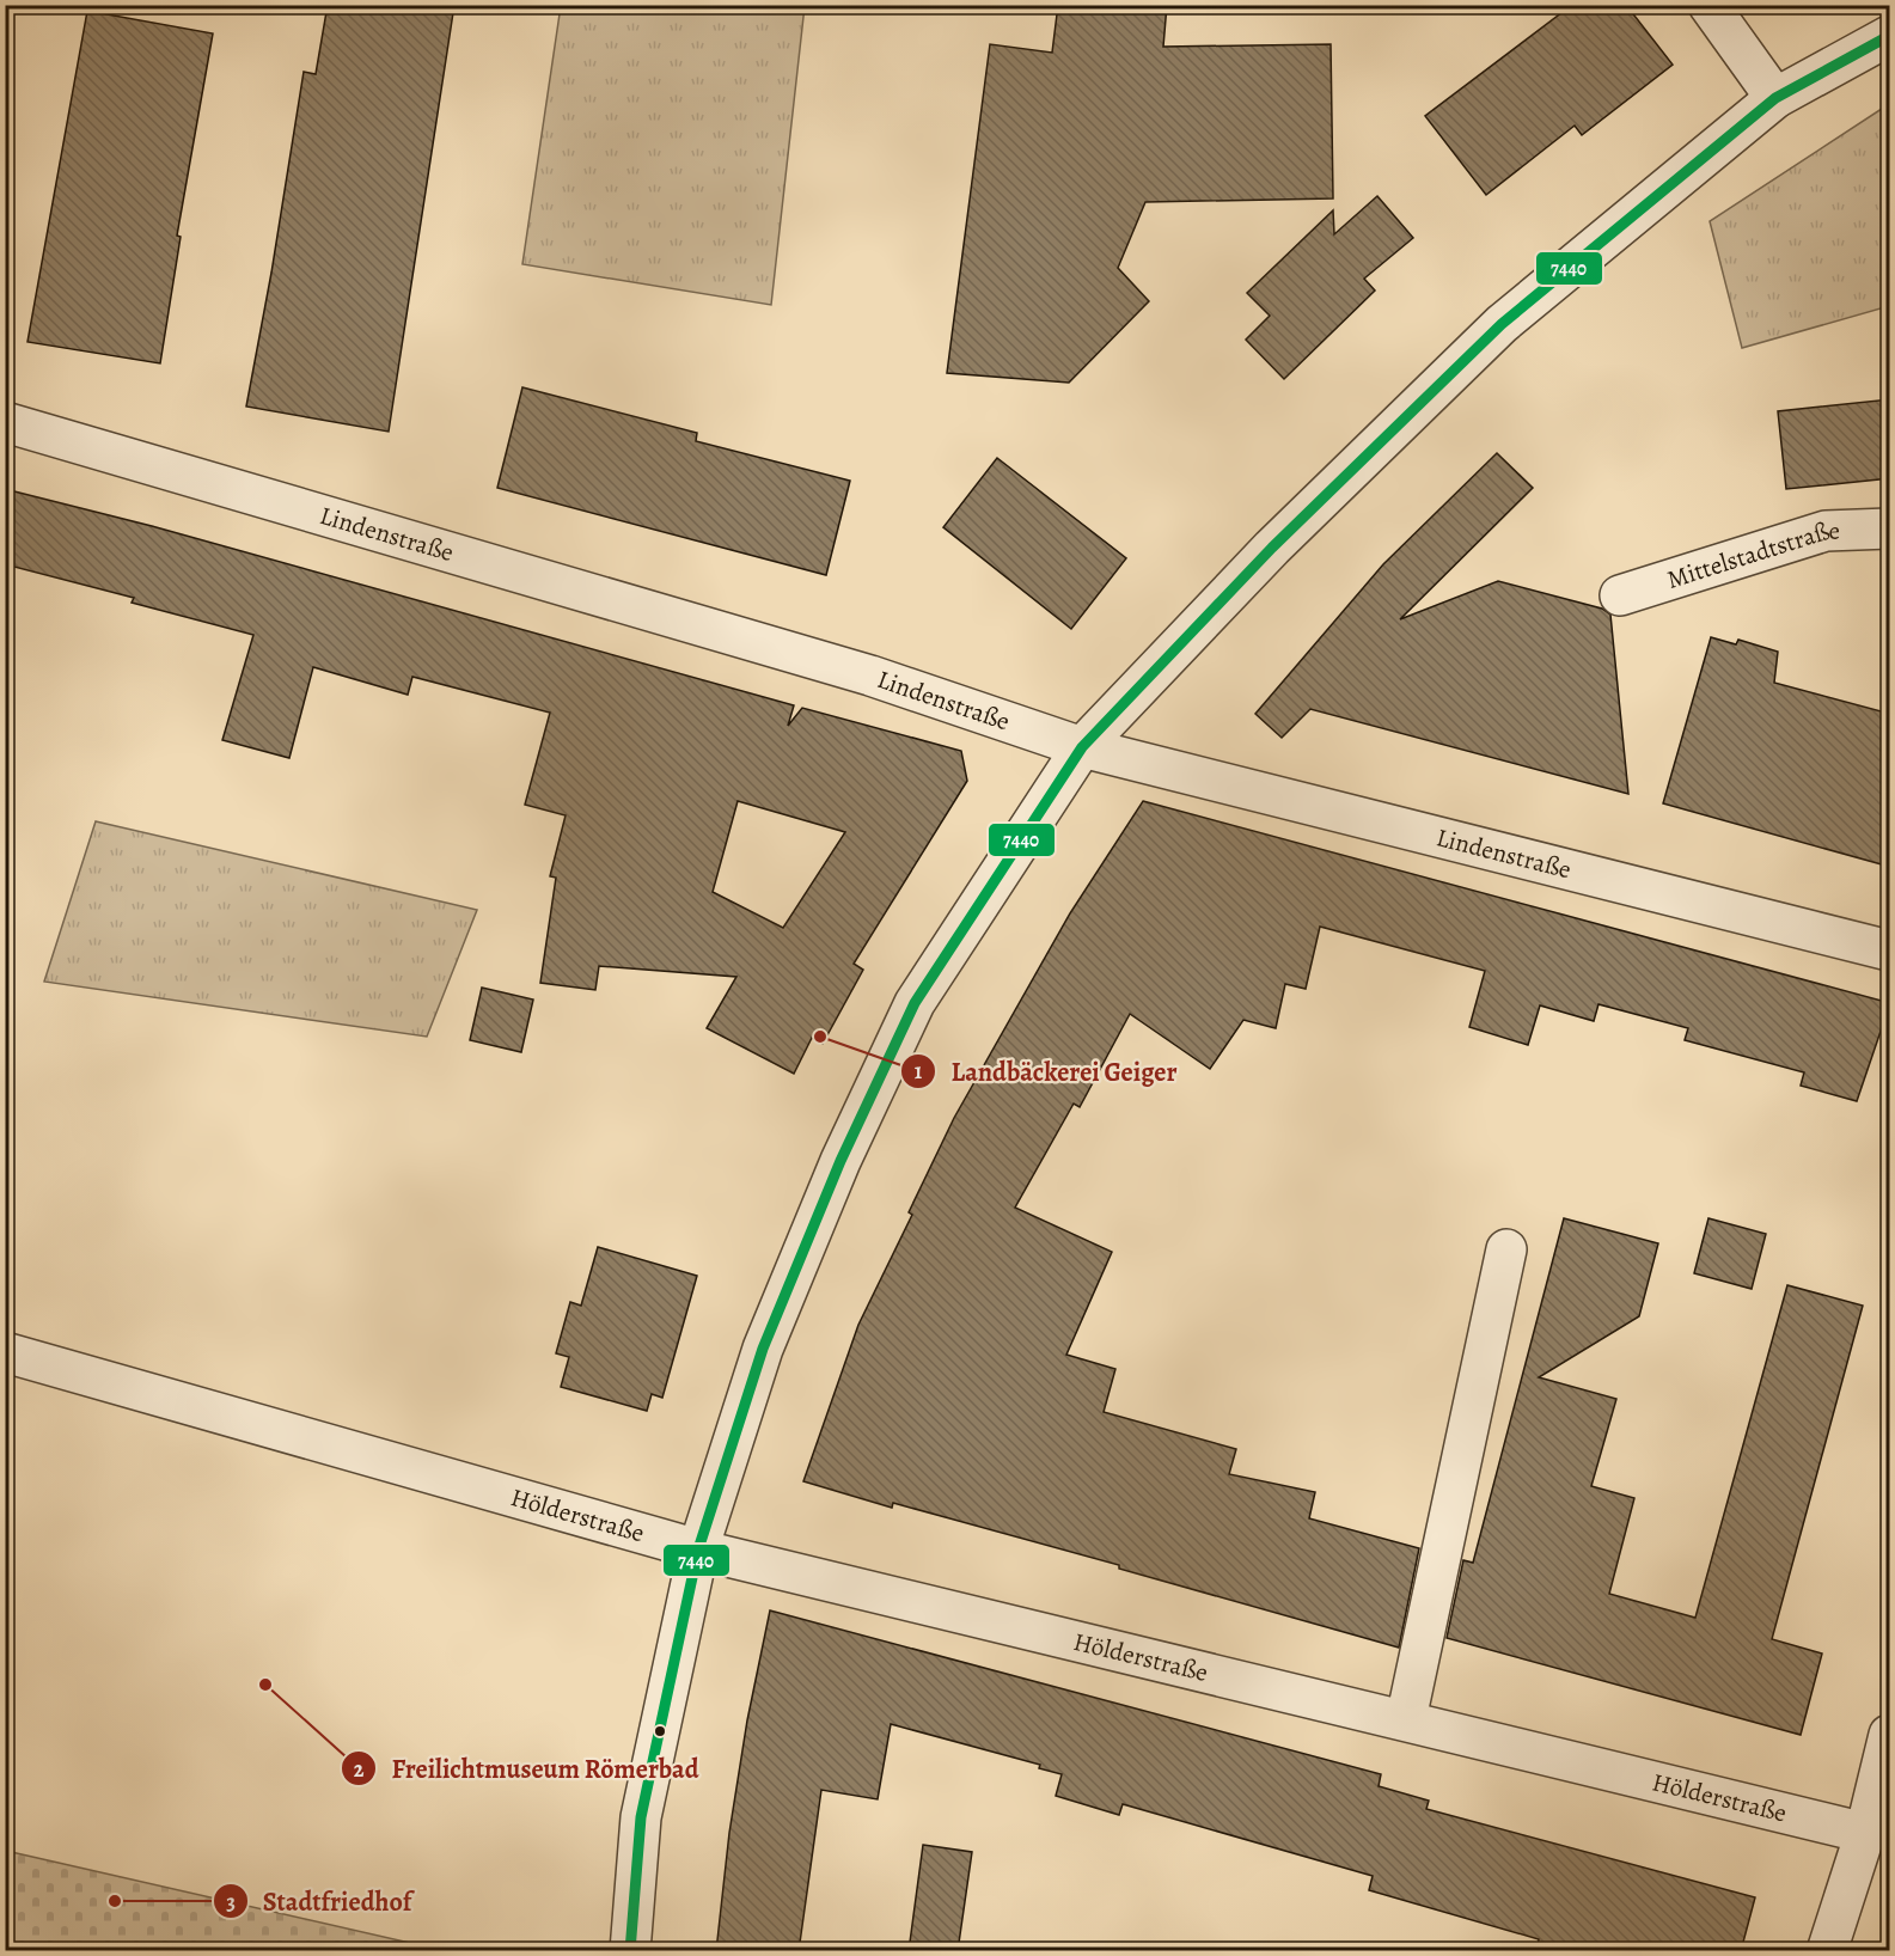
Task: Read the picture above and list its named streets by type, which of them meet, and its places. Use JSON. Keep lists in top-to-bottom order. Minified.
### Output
{"streets":{"street":["Lindenstraße","Mittelstadtstraße","Hölderstraße"]},"places":["Landbäckerei Geiger","Freilichtmuseum Römerbad","Stadtfriedhof"],"lines":["transit line 7440"]}
